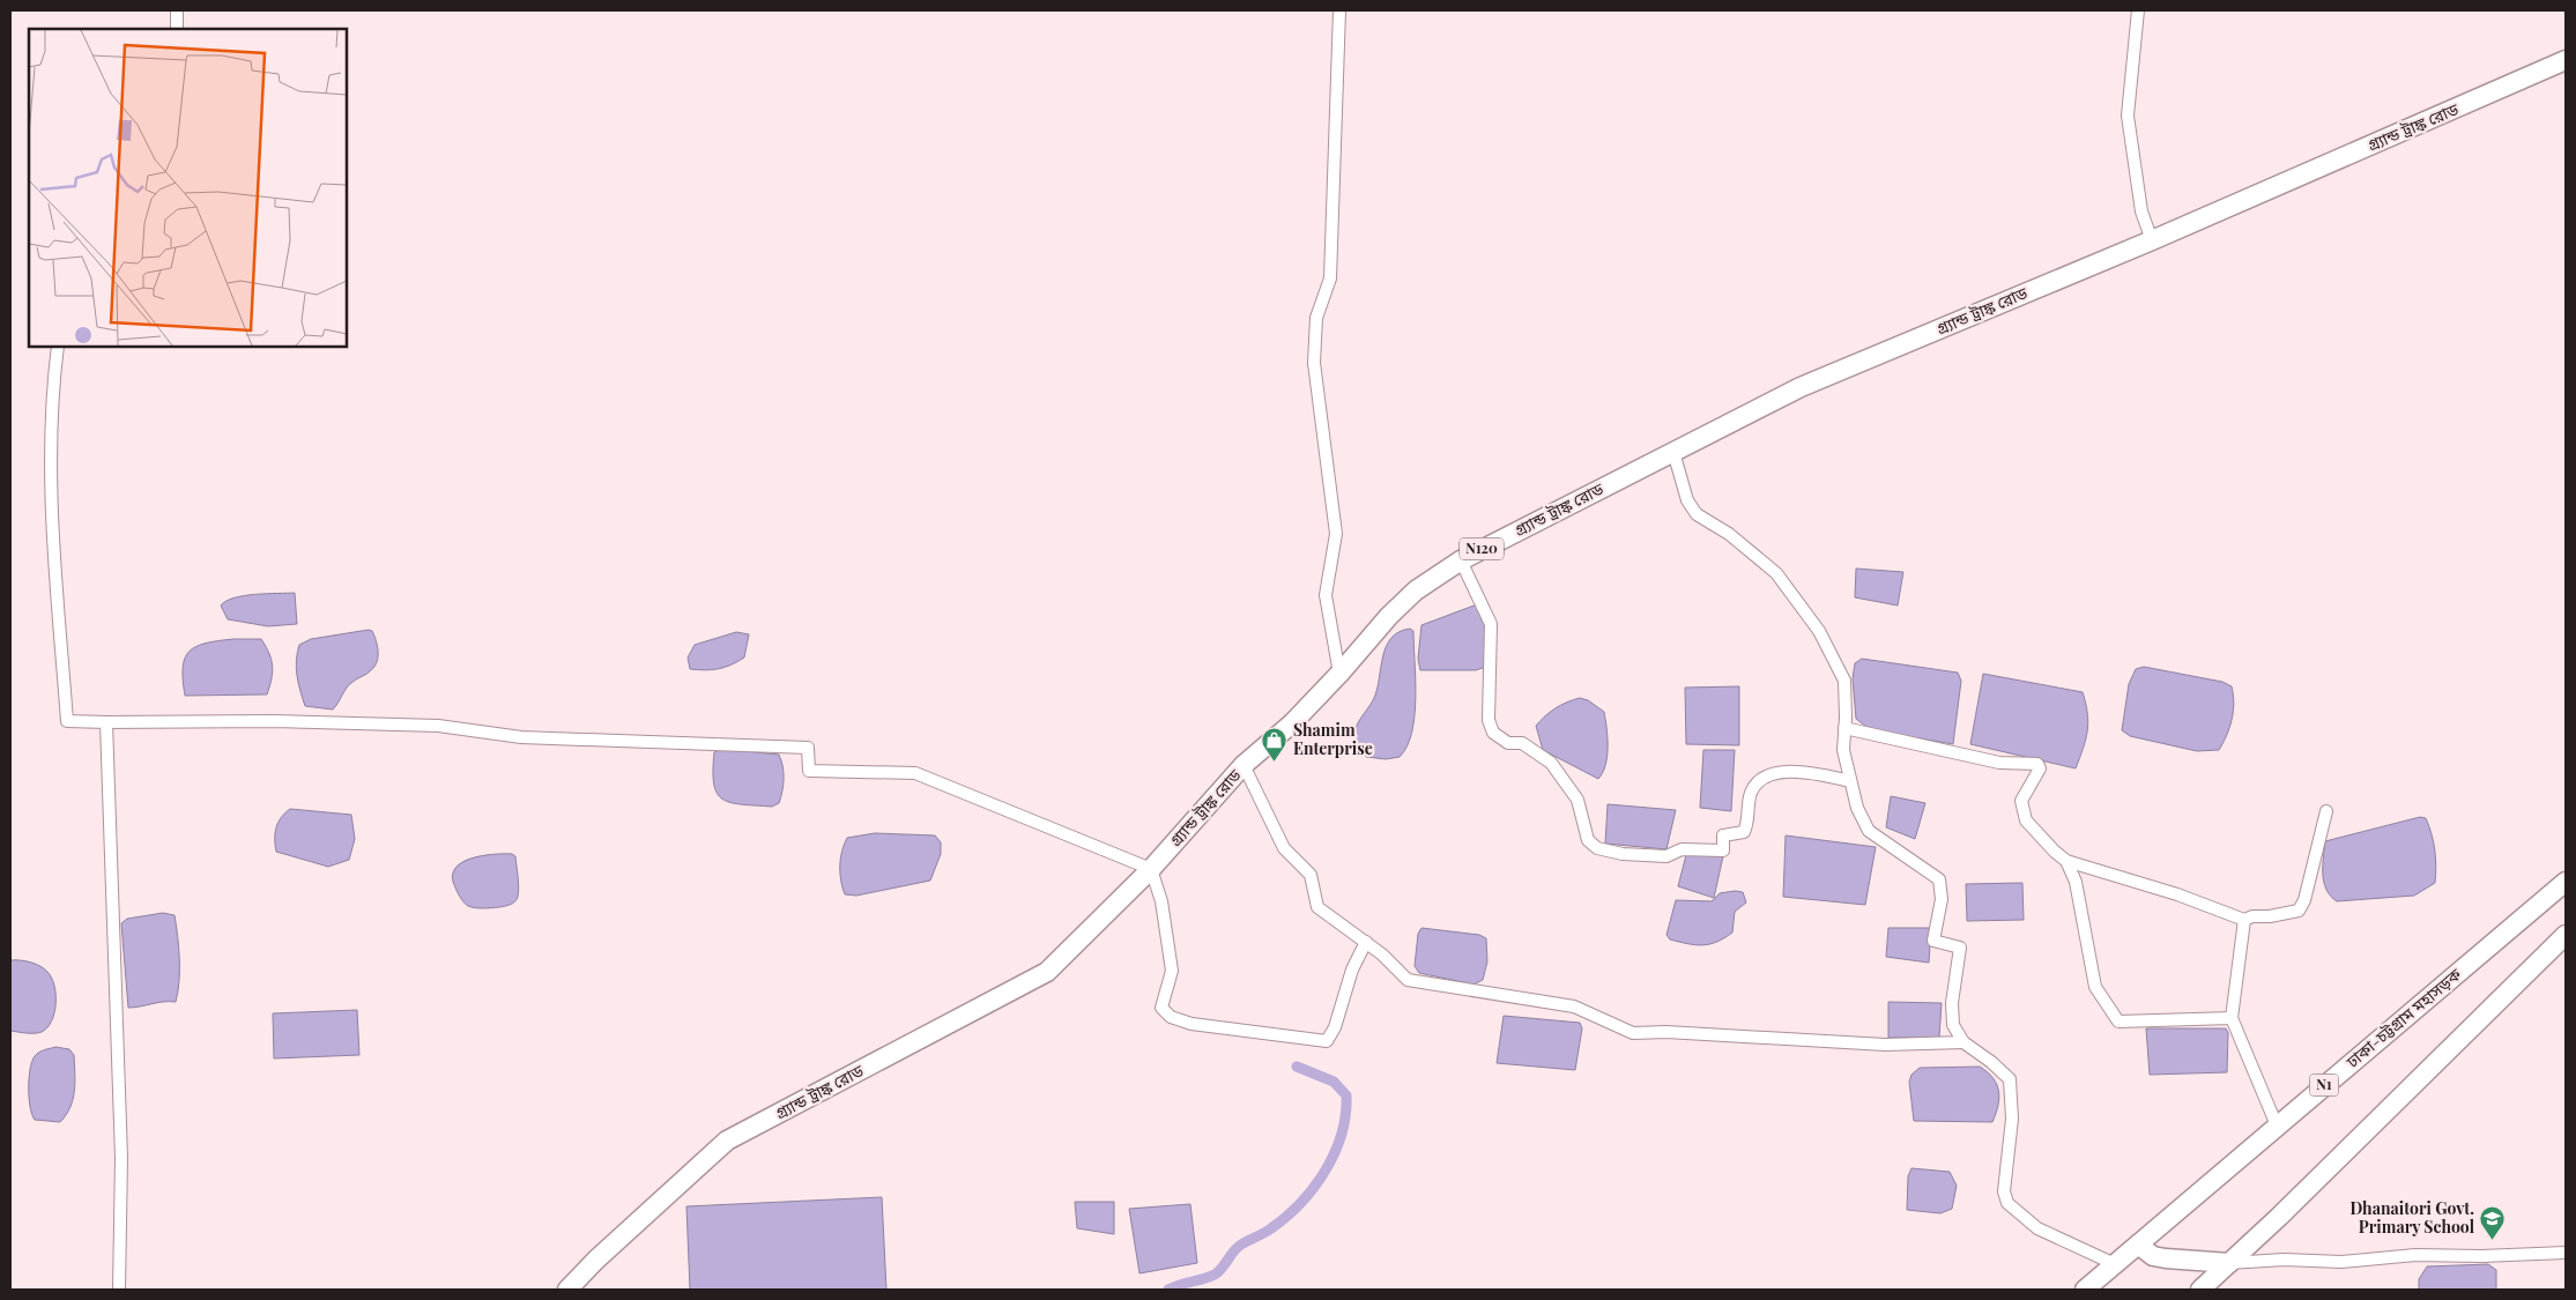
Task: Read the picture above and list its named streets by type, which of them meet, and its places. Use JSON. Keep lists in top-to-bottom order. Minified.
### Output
{"streets":{"highway":["গ্র্যান্ড ট্রাঙ্ক রোড","N120","ঢাকা-চট্টগ্রাম মহাসড়ক","N1"]},"places":{"shop":["Shamim Enterprise"],"school or university":["Dhanaitori Govt. Primary School"]}}
